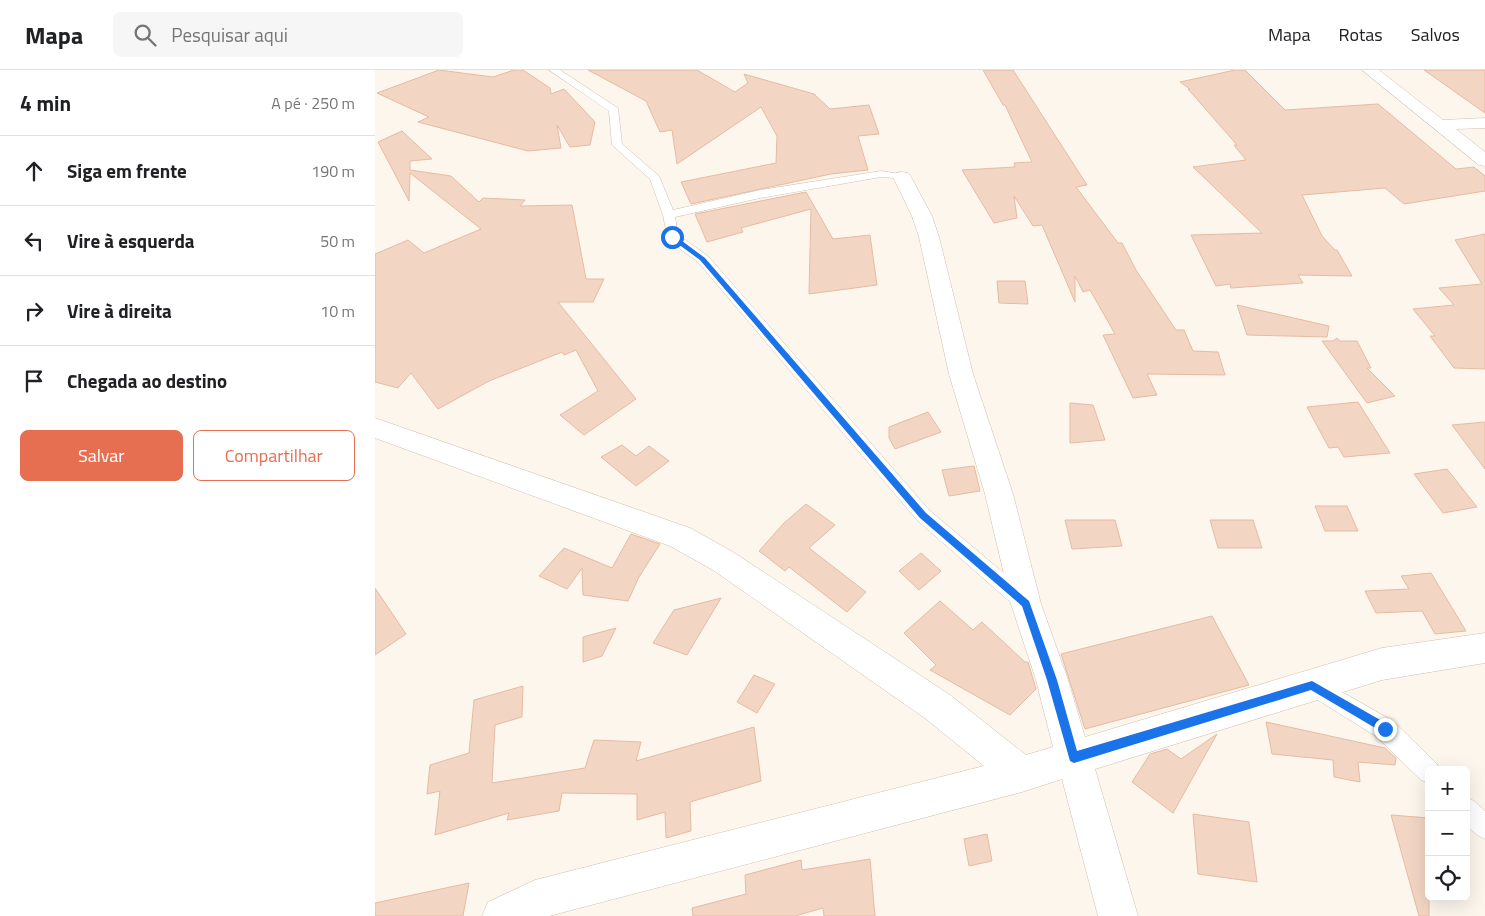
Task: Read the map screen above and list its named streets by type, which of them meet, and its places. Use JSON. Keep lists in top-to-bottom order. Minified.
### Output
{"page":{"header":"Mapa","search":"Pesquisar aqui","nav":["Mapa","Rotas","Salvos"],"heading":["4 min","A pé · 250 m"],"list":[["Siga em frente","190 m"],["Vire à esquerda","50 m"],["Vire à direita","10 m"],"Chegada ao destino"],"buttons":["Salvar","Compartilhar"],"map_buttons":["+","−"]}}
